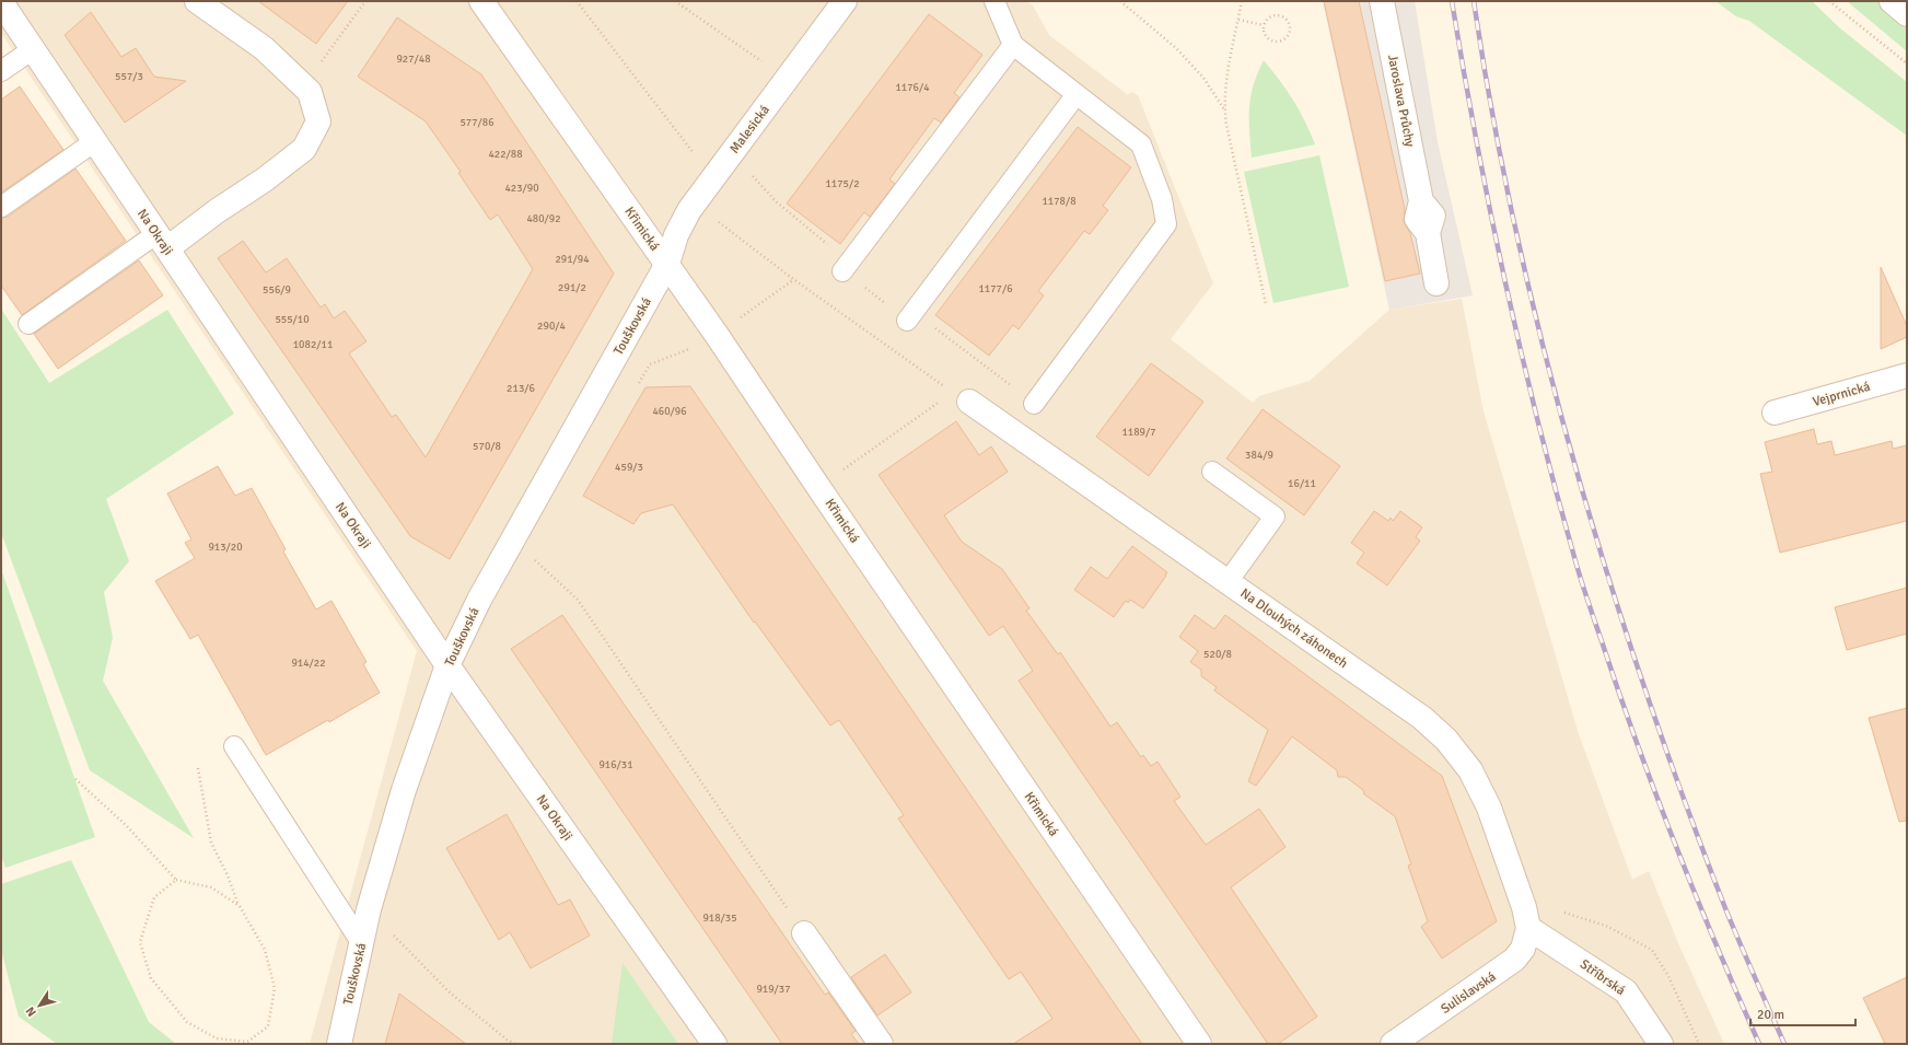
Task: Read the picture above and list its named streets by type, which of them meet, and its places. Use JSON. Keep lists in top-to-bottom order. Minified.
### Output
{"streets":{"street":["Jaroslava Průchy","Malesická","Křimická","Na Okraji","Touškovská","Vejprnická","Na Dlouhých záhonech","Stříbrská","Sulislavská"]},"crossings":[["Malesická","Křimická"],["Malesická","Touškovská"],["Křimická","Touškovská"],["Na Okraji","Touškovská"],["Na Dlouhých záhonech","Stříbrská"],["Na Dlouhých záhonech","Sulislavská"],["Stříbrská","Sulislavská"]],"house_numbers":["927/48","557/3","1176/4","577/86","422/88","1175/2","423/90","1178/8","480/92","291/94","291/2","1177/6","556/9","555/10","290/4","1082/11","213/6","460/96","1189/7","570/8","384/9","459/3","16/11","913/20","520/8","914/22","916/31","918/35","919/37"],"scale_bar":"20 m","north":"bottom left"}
